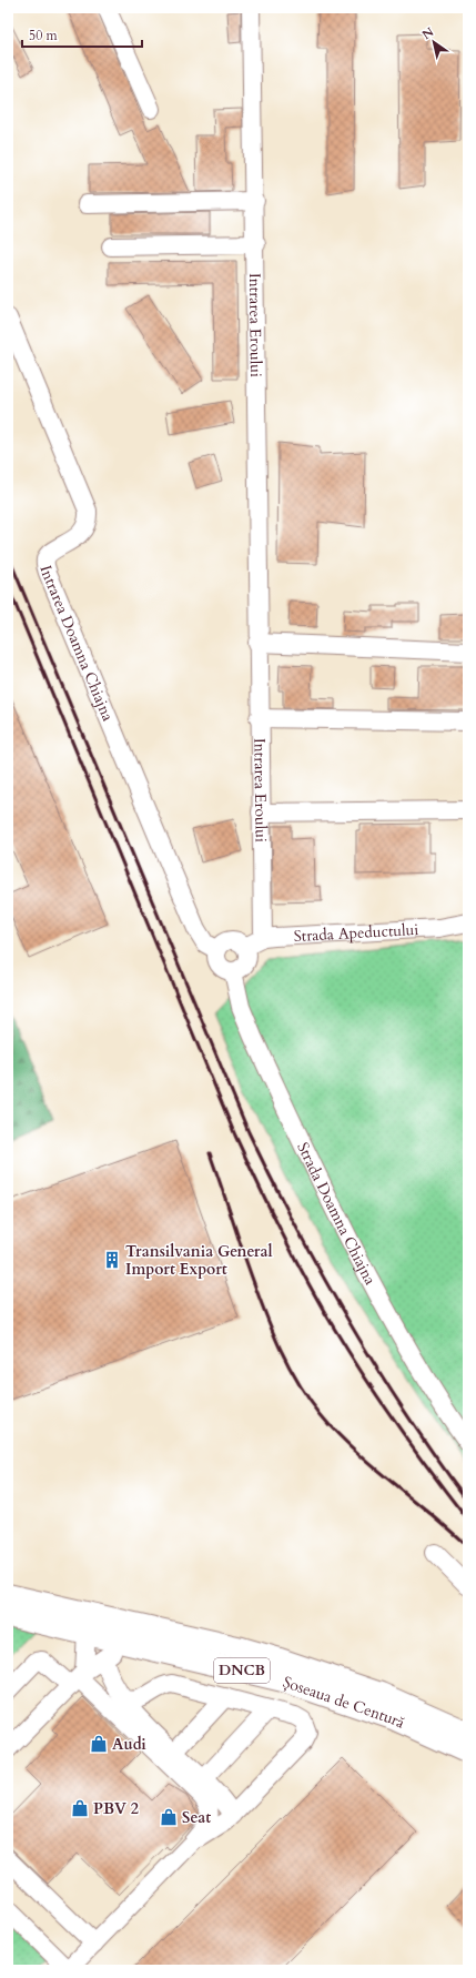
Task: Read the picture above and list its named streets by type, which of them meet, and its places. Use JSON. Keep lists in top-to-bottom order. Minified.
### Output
{"streets":{"main road":["DNCB","Șoseaua de Centură"],"street":["Intrarea Eroului","Intrarea Doamna Chiajna","Strada Apeductului","Strada Doamna Chiajna"]},"crossings":[["Intrarea Eroului","Strada Apeductului"],["Intrarea Doamna Chiajna","Strada Apeductului"],["Intrarea Doamna Chiajna","Strada Doamna Chiajna"],["Strada Apeductului","Strada Doamna Chiajna"]],"places":{"building":["Transilvania General Import Export"],"shop":["Audi","PBV 2","Seat"]},"scale_bar":"50 m","north":"top left"}
